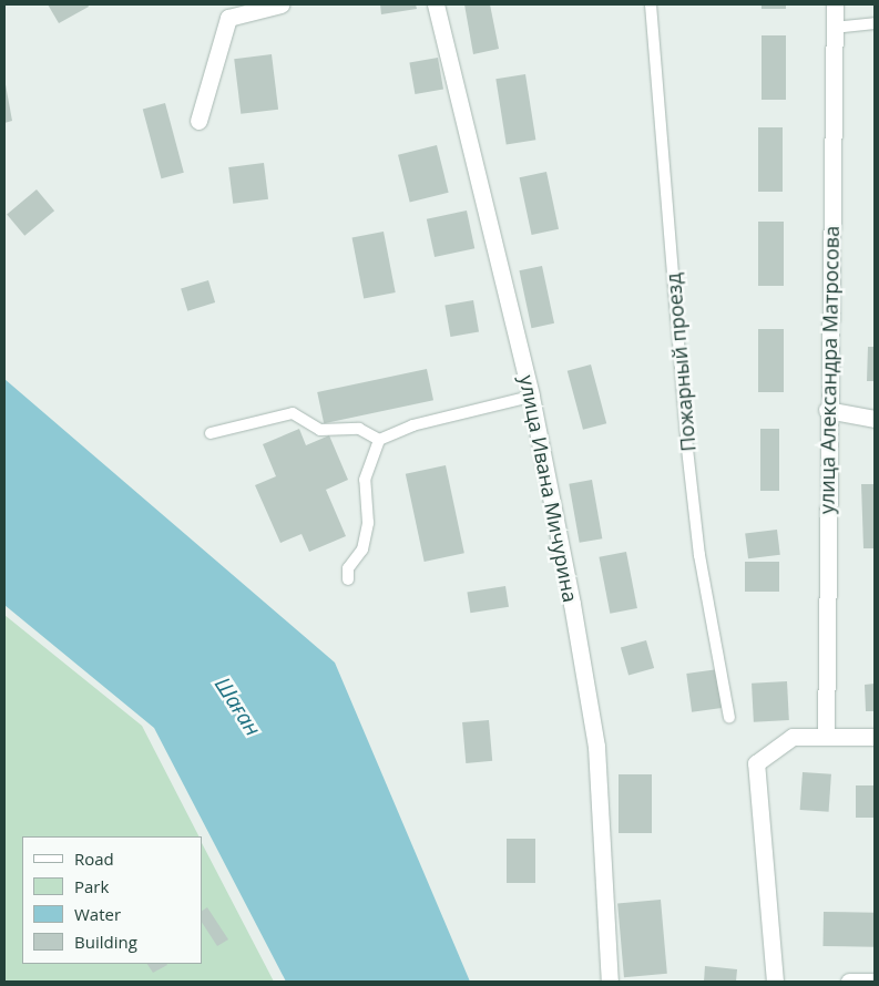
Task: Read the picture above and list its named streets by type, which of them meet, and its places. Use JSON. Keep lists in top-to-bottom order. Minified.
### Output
{"streets":{"street":["улица Александра Матросова","улица Ивана Мичурина"],"lane":["Пожарный проезд"]},"water":["Шаған"],"legend":["Road","Park","Water","Building"]}
